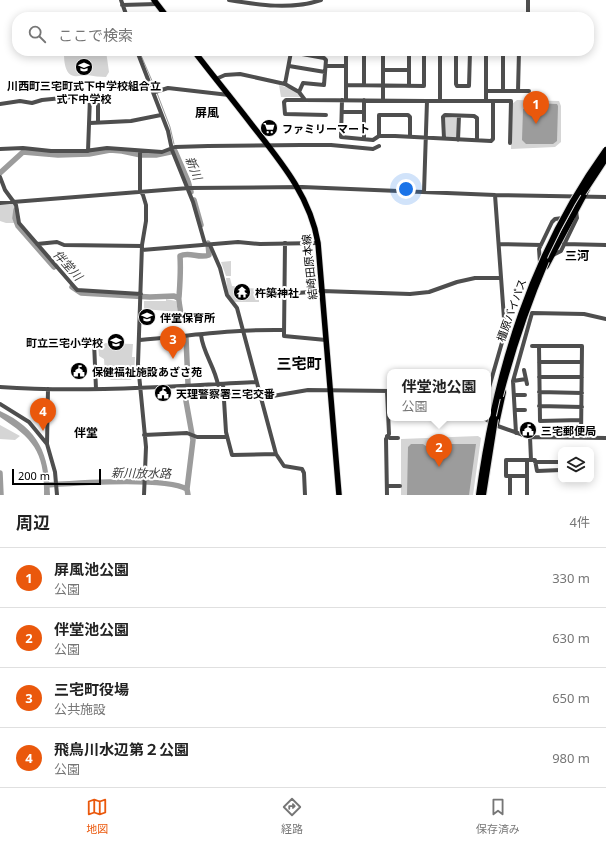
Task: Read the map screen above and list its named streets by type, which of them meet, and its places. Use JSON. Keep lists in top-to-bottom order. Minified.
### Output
{"streets":{"highway":["橿原バイパス"],"main road":["結崎田原本線"]},"districts":["屏風","三河","三宅町","伴堂"],"water":["新川","伴堂川","新川放水路"],"places":{"school or university":["川西町三宅町式下中学校組合立 式下中学校","伴堂保育所","町立三宅小学校"],"supermarket":["ファミリーマート"],"temple":["杵築神社"],"public building":["保健福祉施設あざさ苑","天理警察署三宅交番","三宅郵便局"]},"scale_bar":"200 m","page":{"search":"ここで検索","pins":["1","3","4","2"],"popup":["伴堂池公園","公園"],"scale":"200 m","heading":["周辺","4件"],"list":[{"mark":"1","name":"屏風池公園","note":"公園","value":"330 m"},{"mark":"2","name":"伴堂池公園","note":"公園","value":"630 m"},{"mark":"3","name":"三宅町役場","note":"公共施設","value":"650 m"},{"mark":"4","name":"飛鳥川水辺第２公園","note":"公園","value":"980 m"}],"nav":["地図","経路","保存済み"]}}
